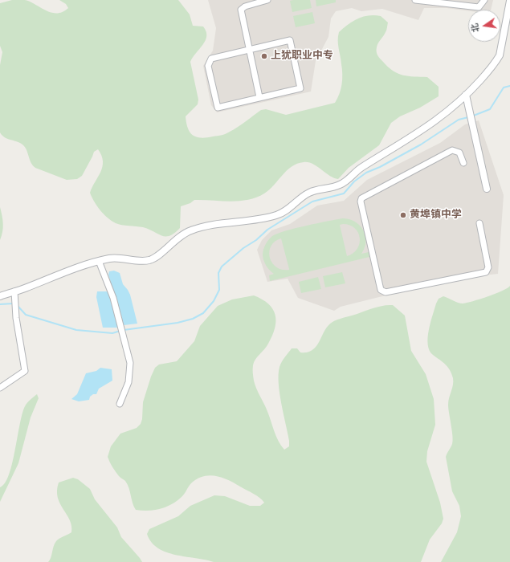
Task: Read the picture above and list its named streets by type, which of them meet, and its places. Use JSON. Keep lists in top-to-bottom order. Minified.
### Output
{"places":["上犹职业中专","黄埠镇中学"],"north":"left"}
